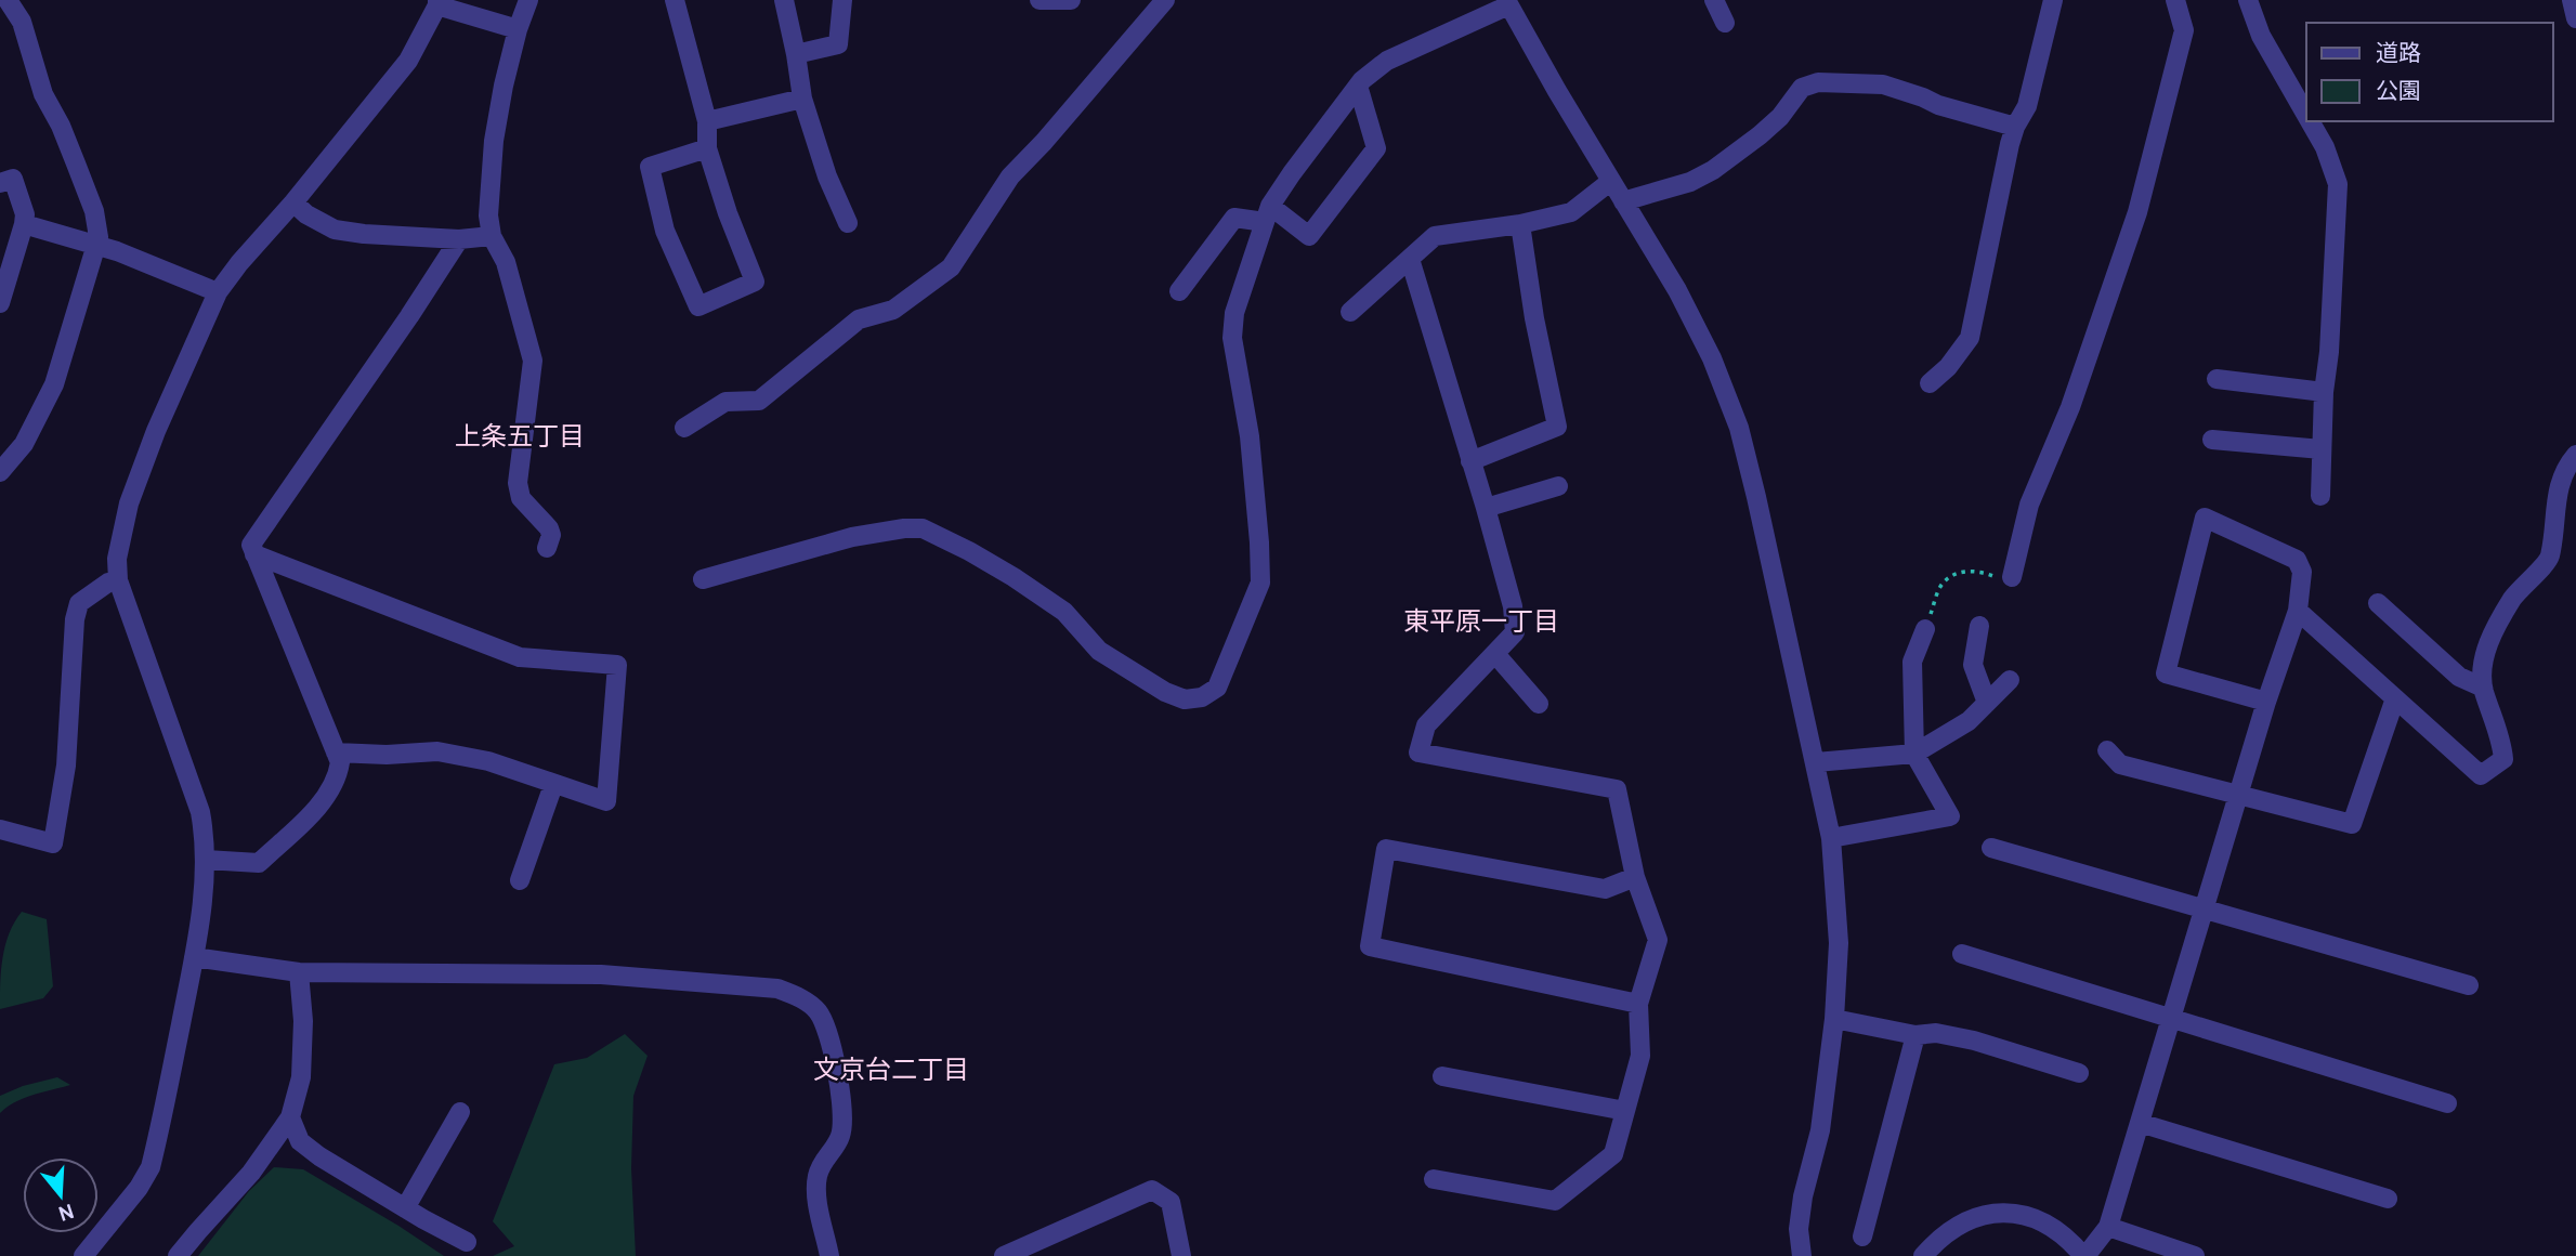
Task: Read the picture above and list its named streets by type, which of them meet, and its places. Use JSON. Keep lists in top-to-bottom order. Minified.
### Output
{"districts":["上条五丁目","東平原一丁目","文京台二丁目"],"legend":["道路","公園"],"north":"bottom"}
